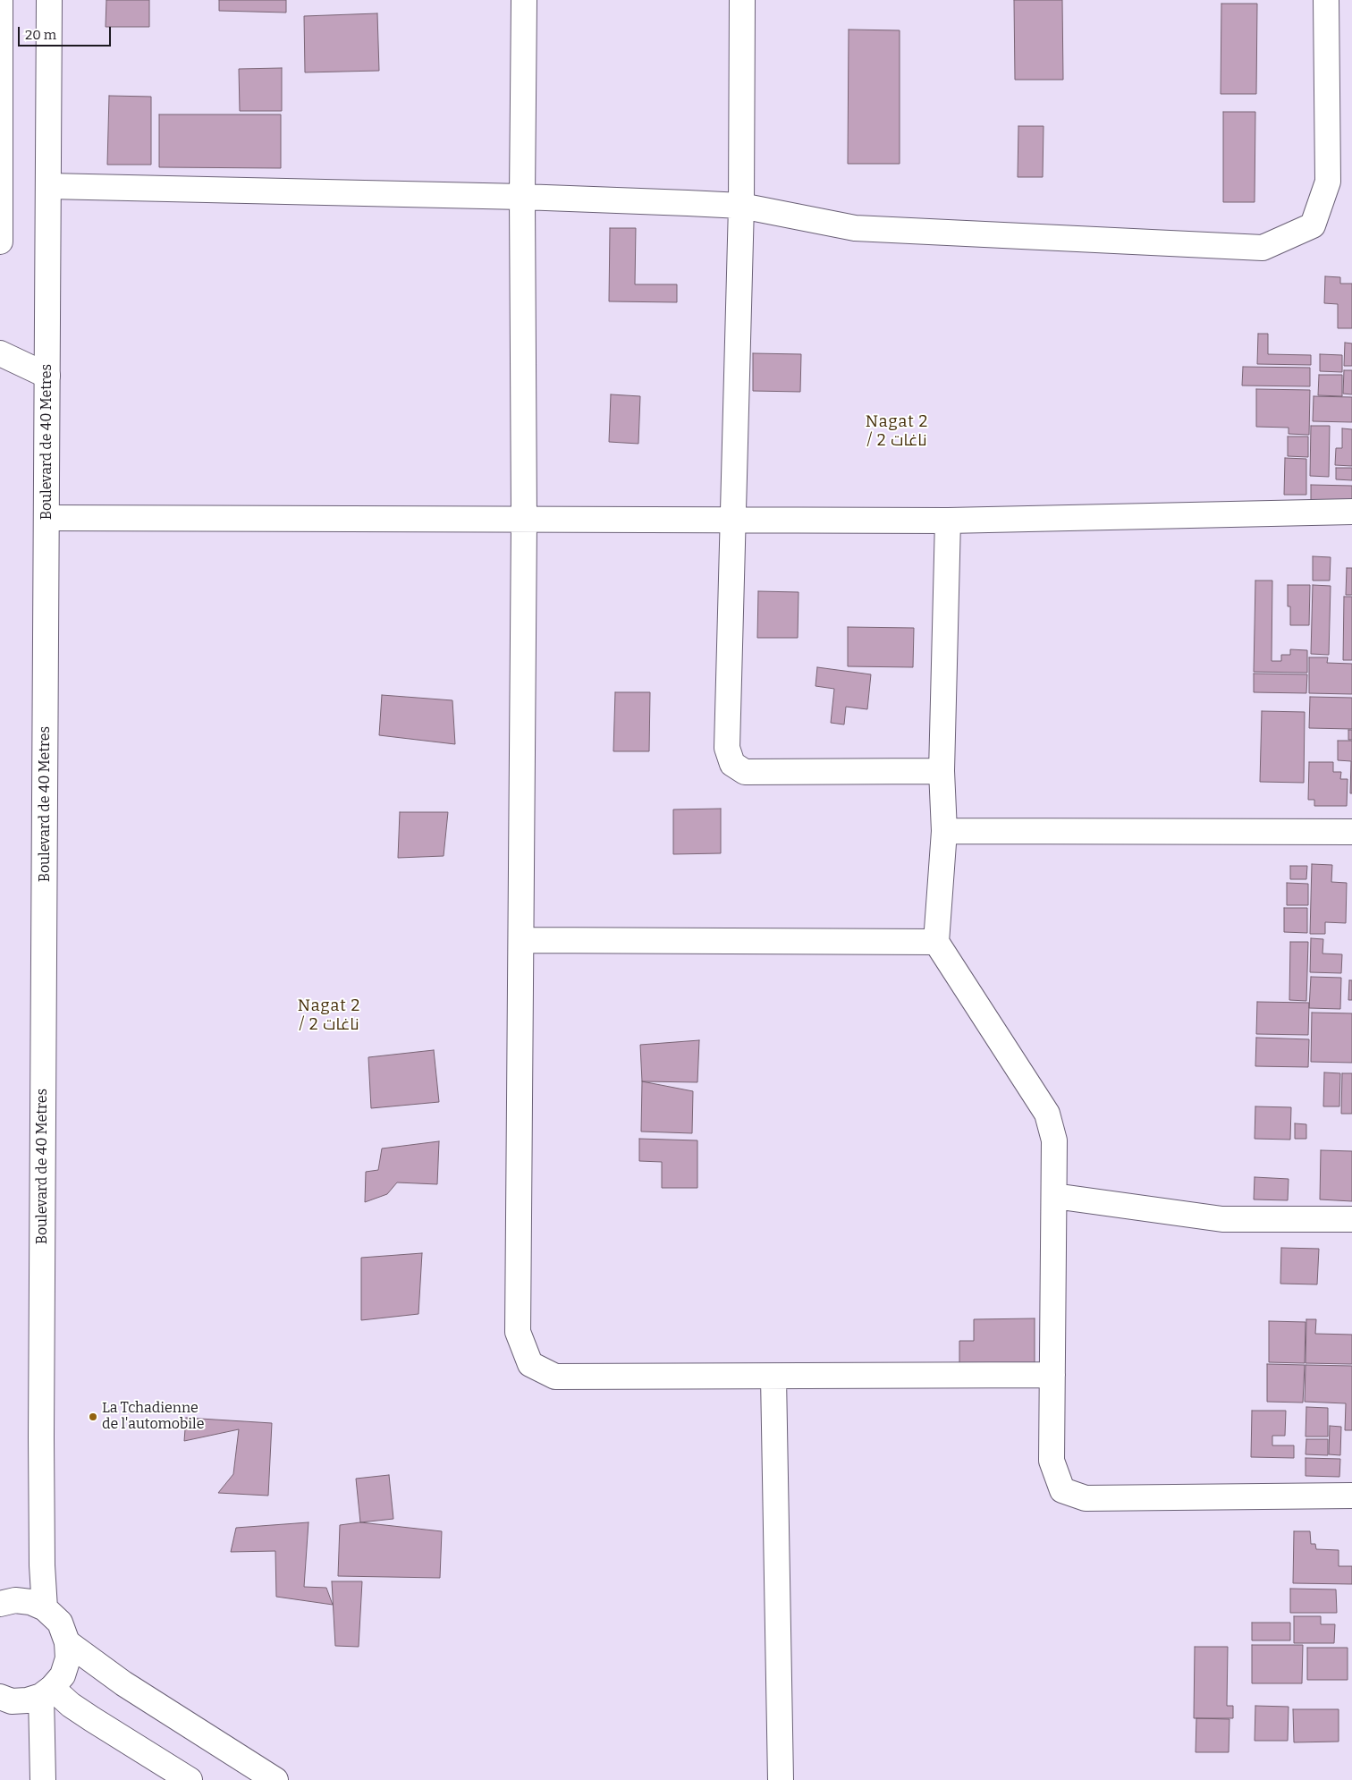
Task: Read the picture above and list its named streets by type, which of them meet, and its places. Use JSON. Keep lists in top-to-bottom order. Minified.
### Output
{"streets":{"street":["Boulevard de 40 Metres"]},"districts":["Nagat 2 / ناغات 2","Nagat 2 / ناغات 2"],"places":["La Tchadienne de l'automobile"],"scale_bar":"20 m"}
